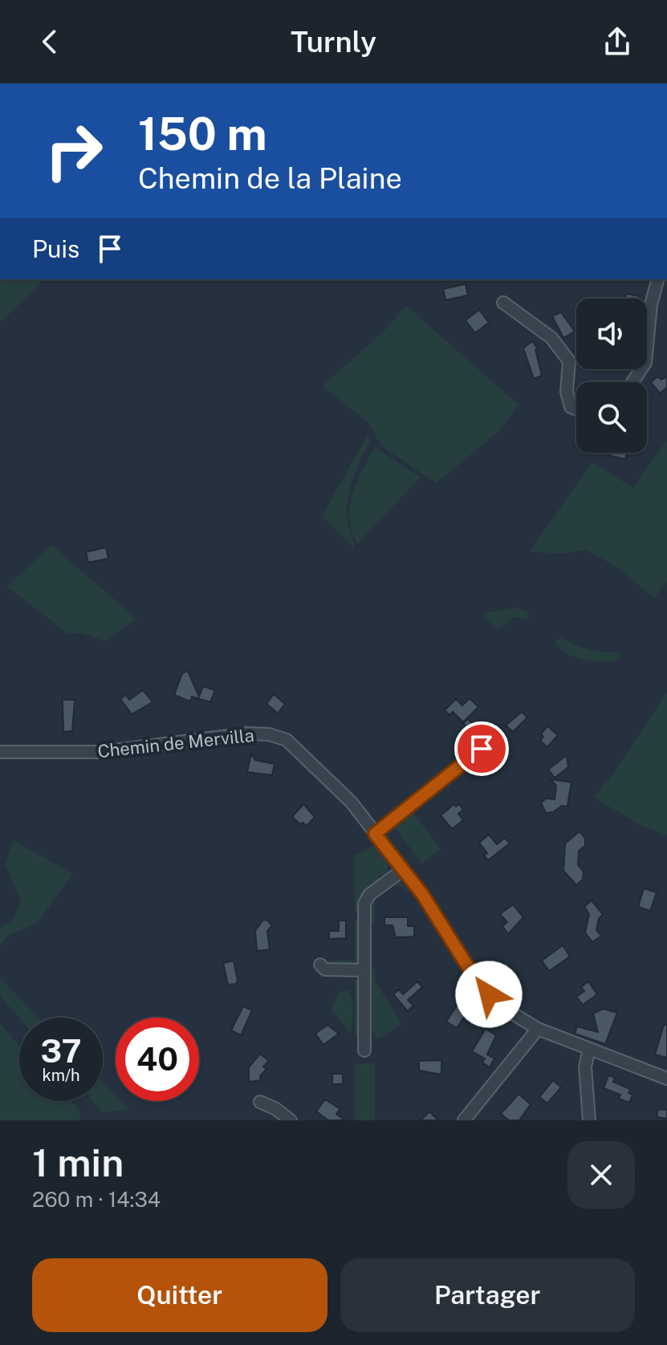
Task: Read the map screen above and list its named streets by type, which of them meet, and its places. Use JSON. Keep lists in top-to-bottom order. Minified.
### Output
{"streets":{"street":["Chemin de Mervilla"]},"page":{"header":"Turnly","turn":["150 m","Chemin de la Plaine"],"then":"Puis","speed":"37 km/h","limit":"40","heading":["1 min","260 m · 14:34"],"buttons":["Quitter","Partager"]}}
